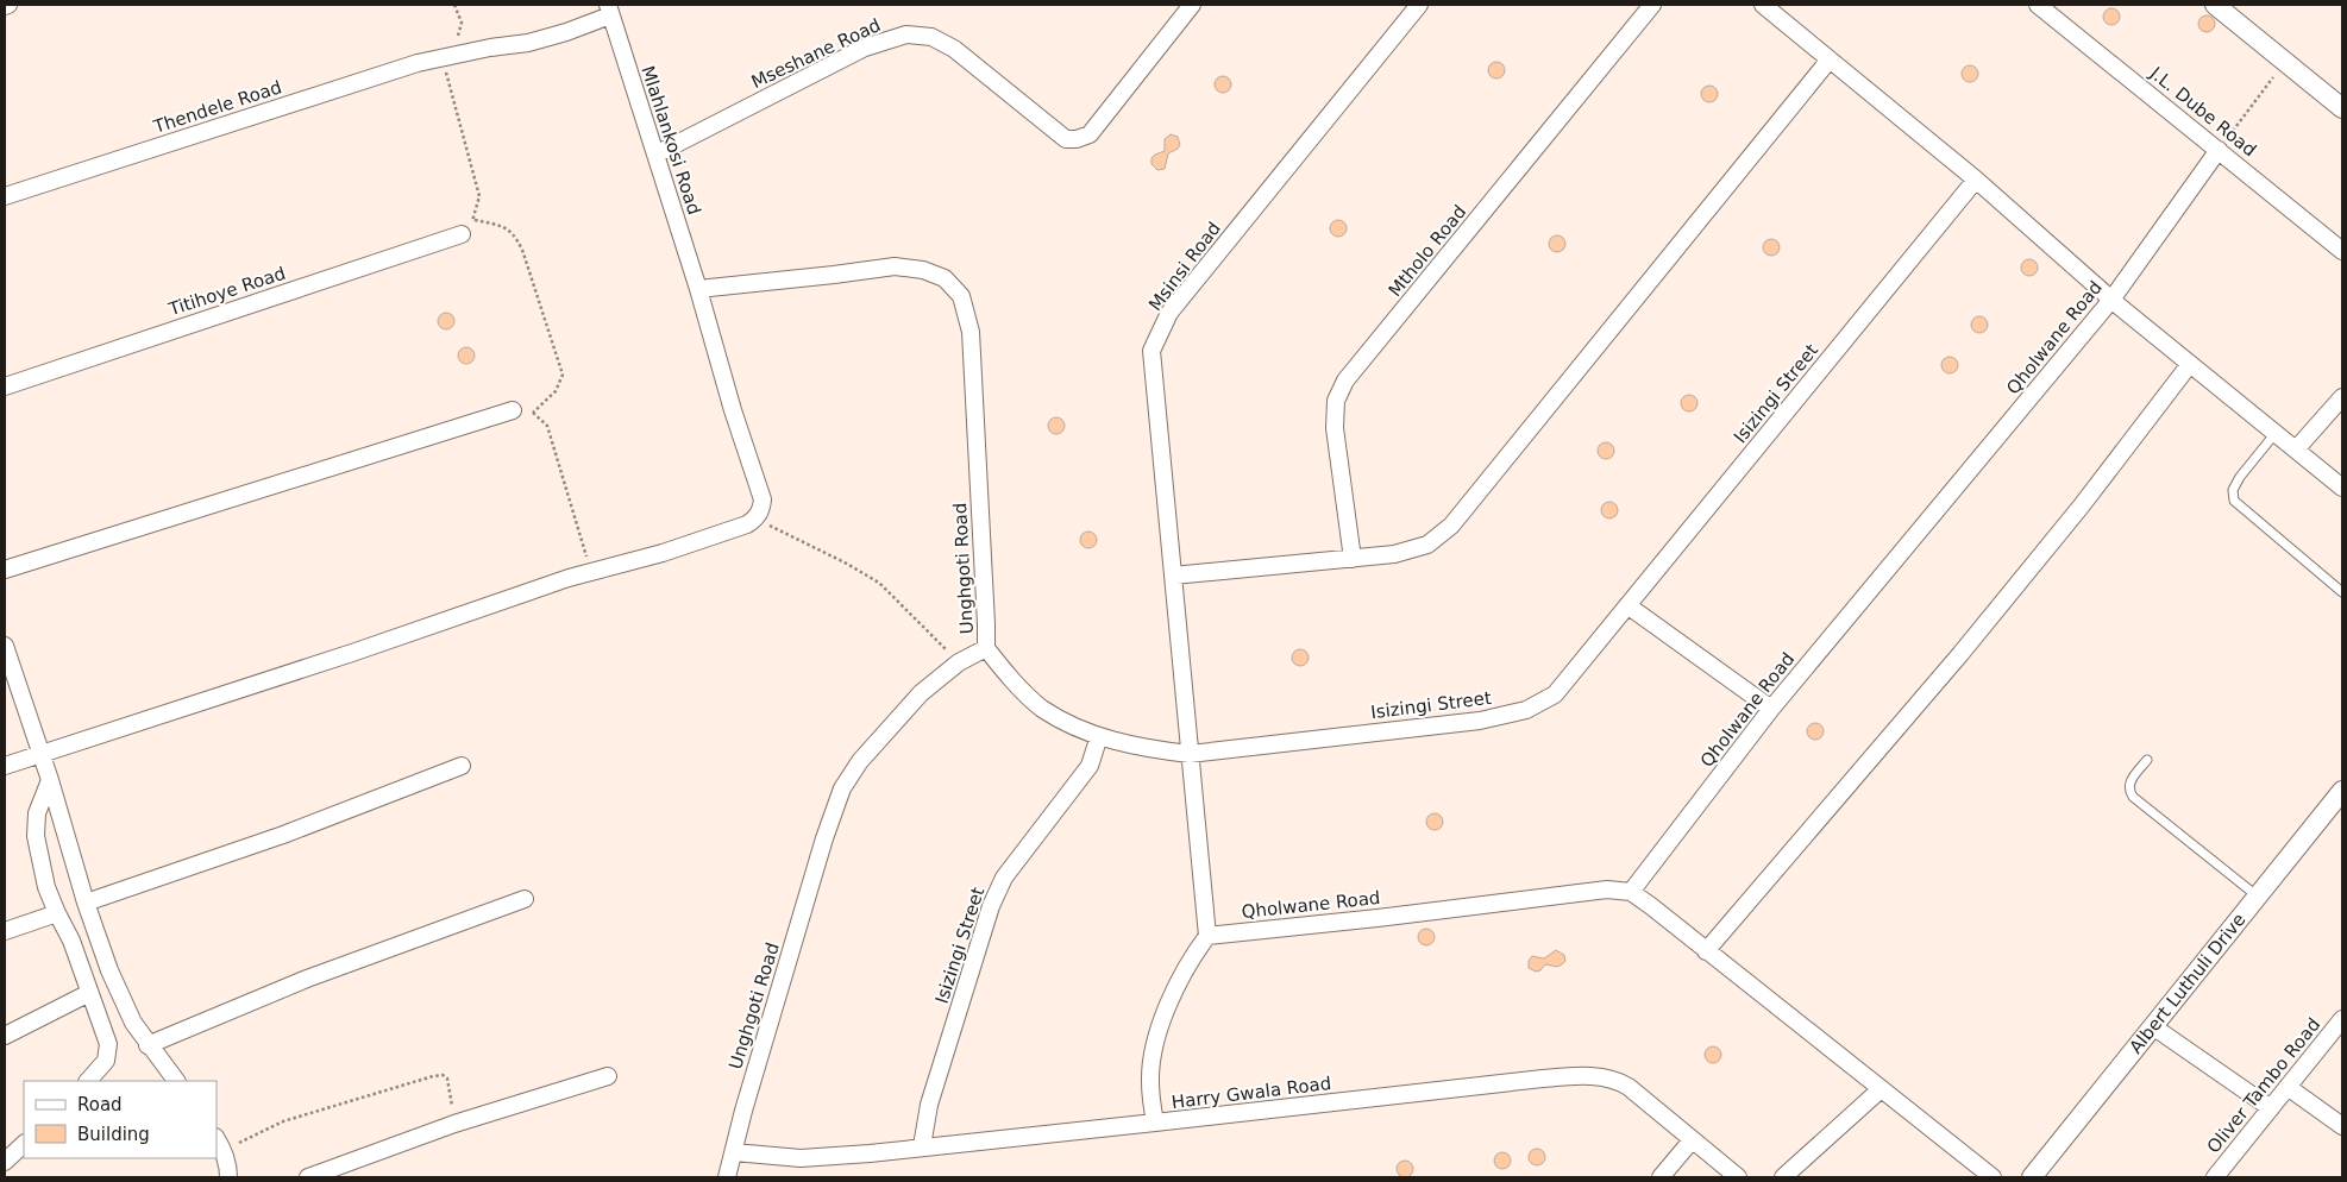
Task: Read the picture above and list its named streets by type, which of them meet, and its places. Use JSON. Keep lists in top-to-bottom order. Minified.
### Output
{"streets":{"street":["Mseshane Road","Thendele Road","J.L. Dube Road","Mlahlankosi Road","Mtholo Road","Msinsi Road","Titihoye Road","Qholwane Road","Isizingi Street","Unghgoti Road","Albert Luthuli Drive","Oliver Tambo Road","Harry Gwala Road"]},"crossings":[["Mseshane Road","Mlahlankosi Road"],["Thendele Road","Mlahlankosi Road"],["J.L. Dube Road","Qholwane Road"],["Mlahlankosi Road","Unghgoti Road"],["Msinsi Road","Qholwane Road"],["Msinsi Road","Isizingi Street"],["Isizingi Street","Harry Gwala Road"],["Unghgoti Road","Harry Gwala Road"]],"legend":["Road","Building"]}
